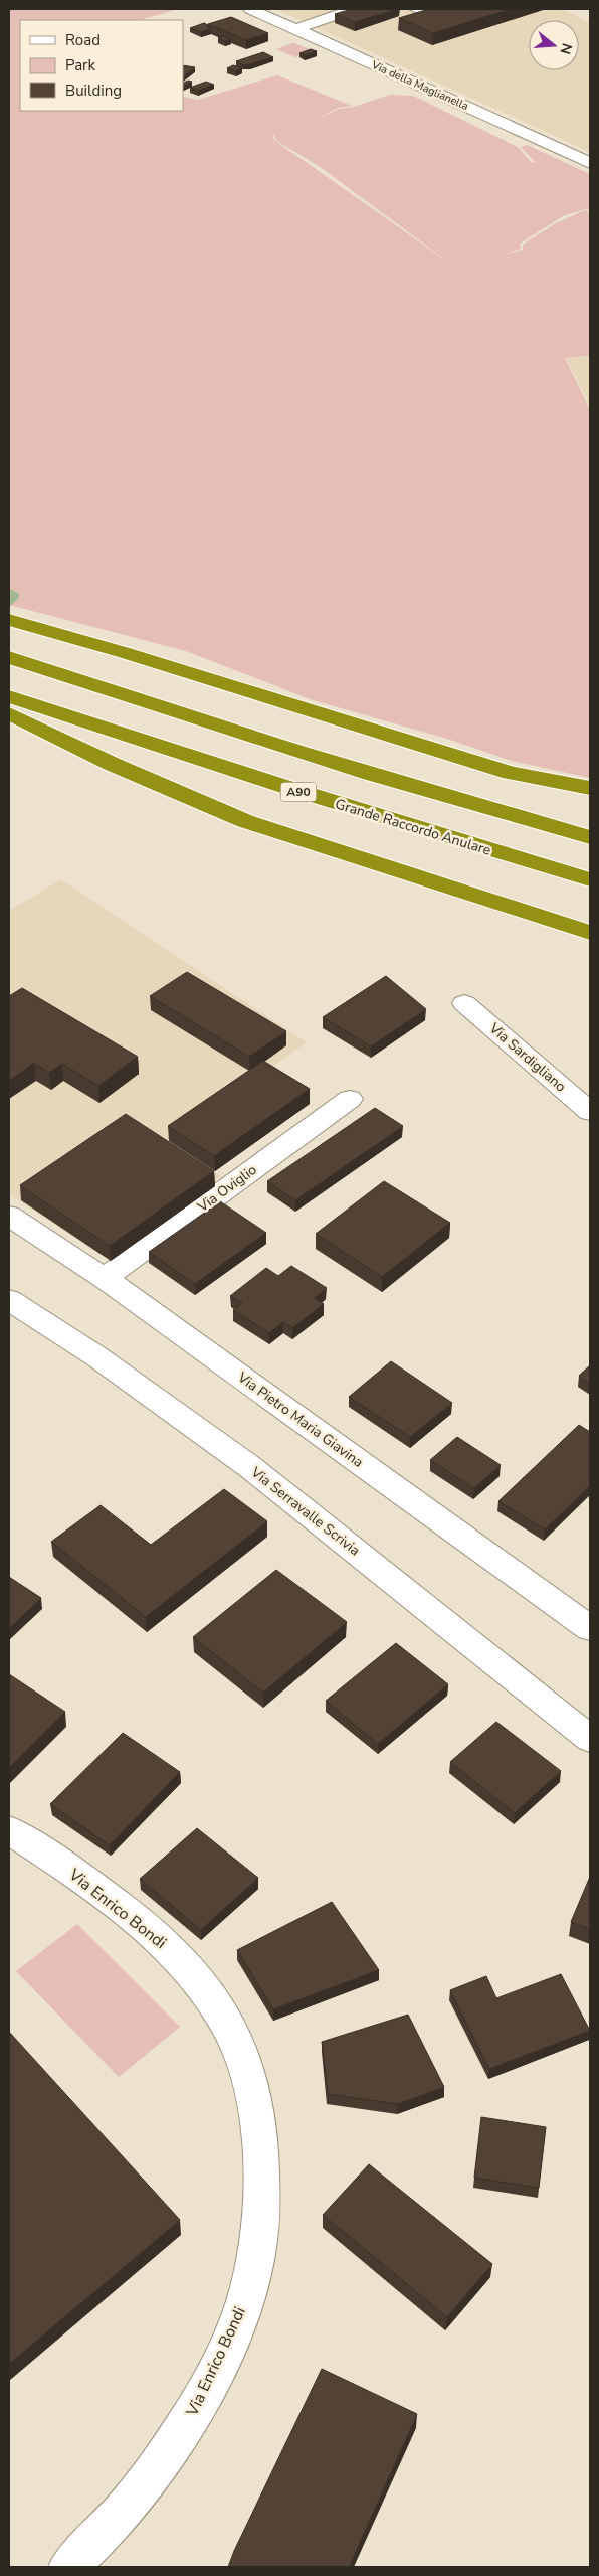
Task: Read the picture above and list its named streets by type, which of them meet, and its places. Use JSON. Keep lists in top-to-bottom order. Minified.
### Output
{"streets":{"highway":["A90","Grande Raccordo Anulare"],"street":["Via della Maglianella","Via Sardigliano","Via Oviglio","Via Pietro Maria Giavina","Via Serravalle Scrivia","Via Enrico Bondi"]},"crossings":[["Via Oviglio","Via Pietro Maria Giavina"]],"legend":["Road","Park","Building"],"north":"right"}
